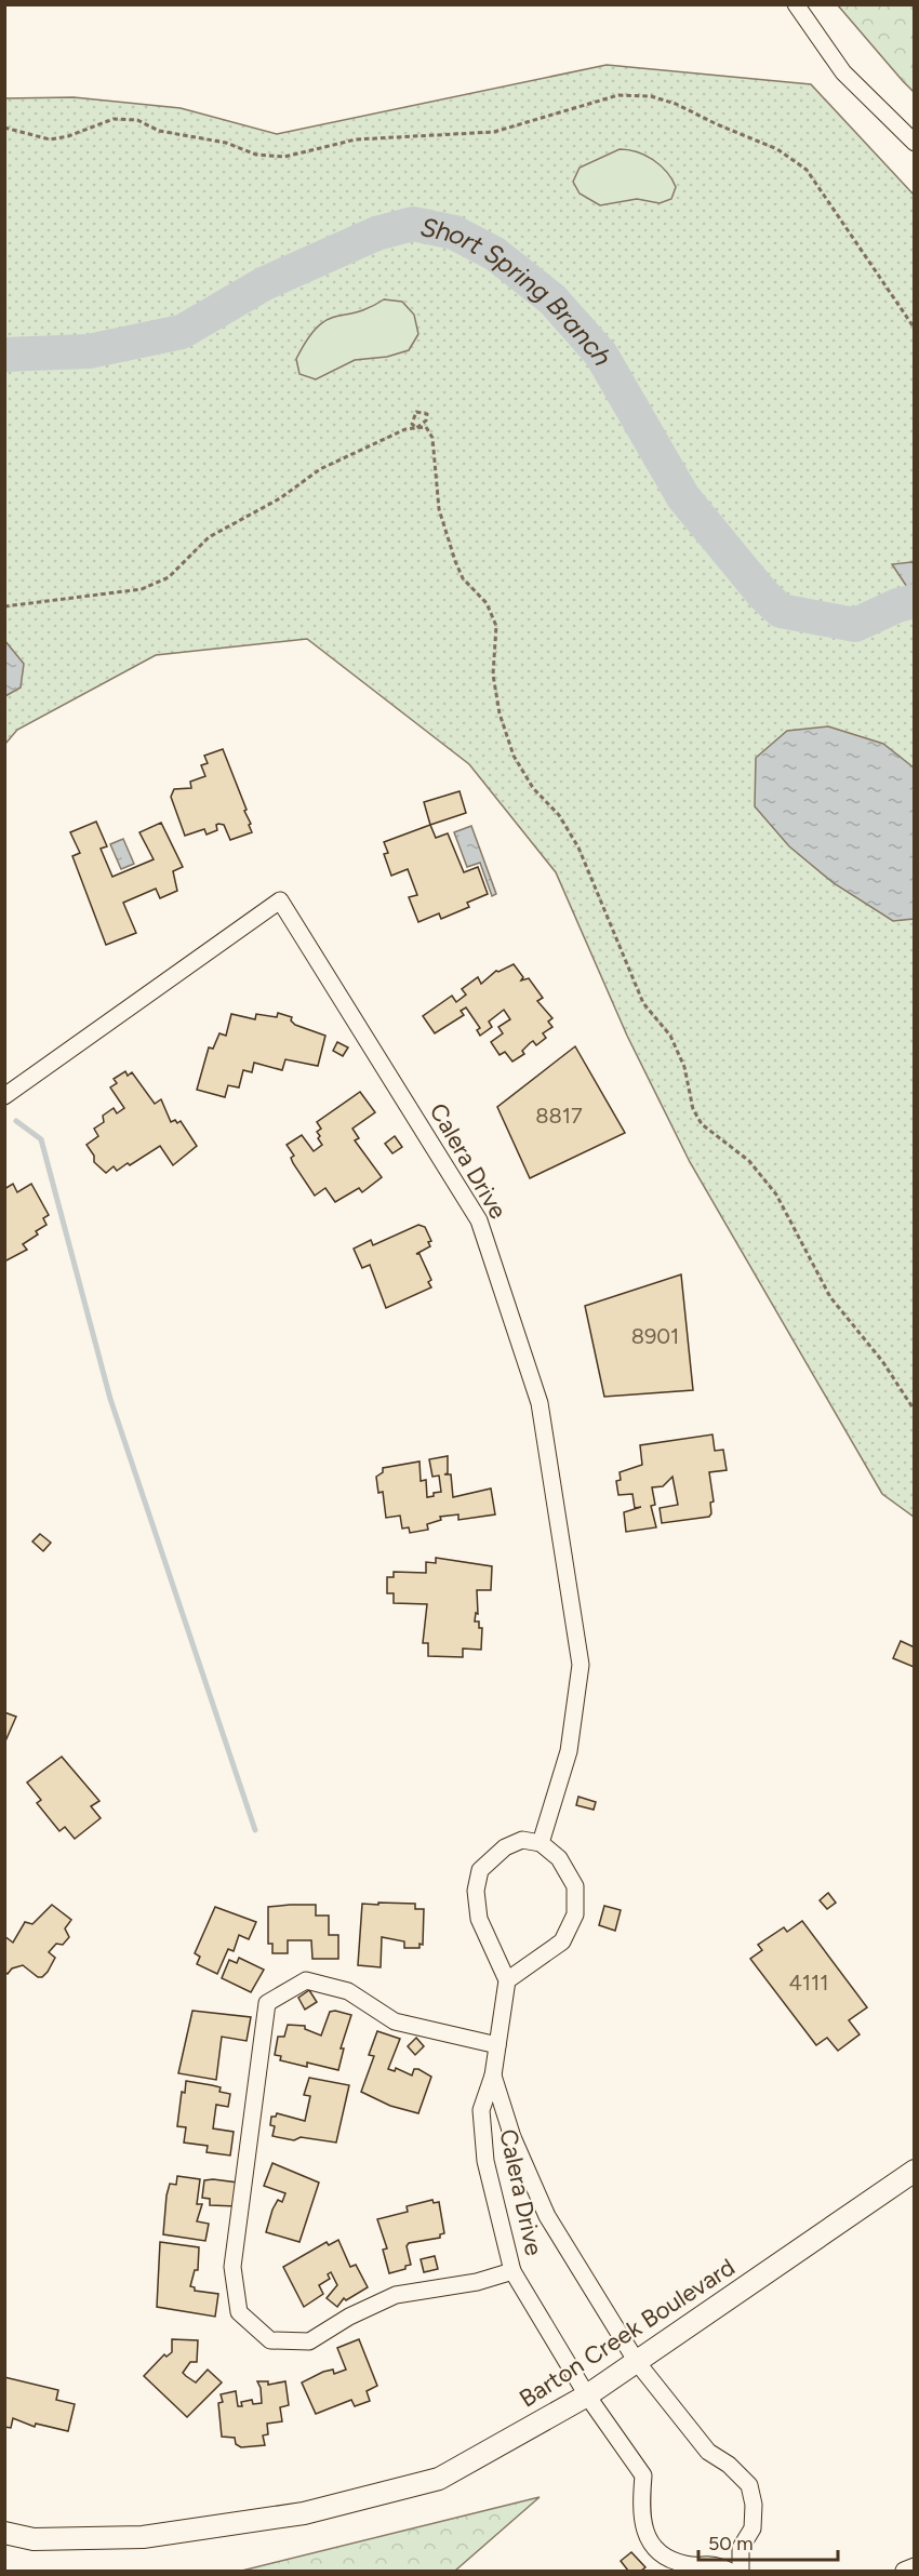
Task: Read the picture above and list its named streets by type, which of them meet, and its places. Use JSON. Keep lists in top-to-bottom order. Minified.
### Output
{"streets":{"street":["Calera Drive","Barton Creek Boulevard"]},"crossings":[["Calera Drive","Barton Creek Boulevard"]],"water":["Short Spring Branch"],"house_numbers":["8817","8901","4111"],"scale_bar":"50 m"}
